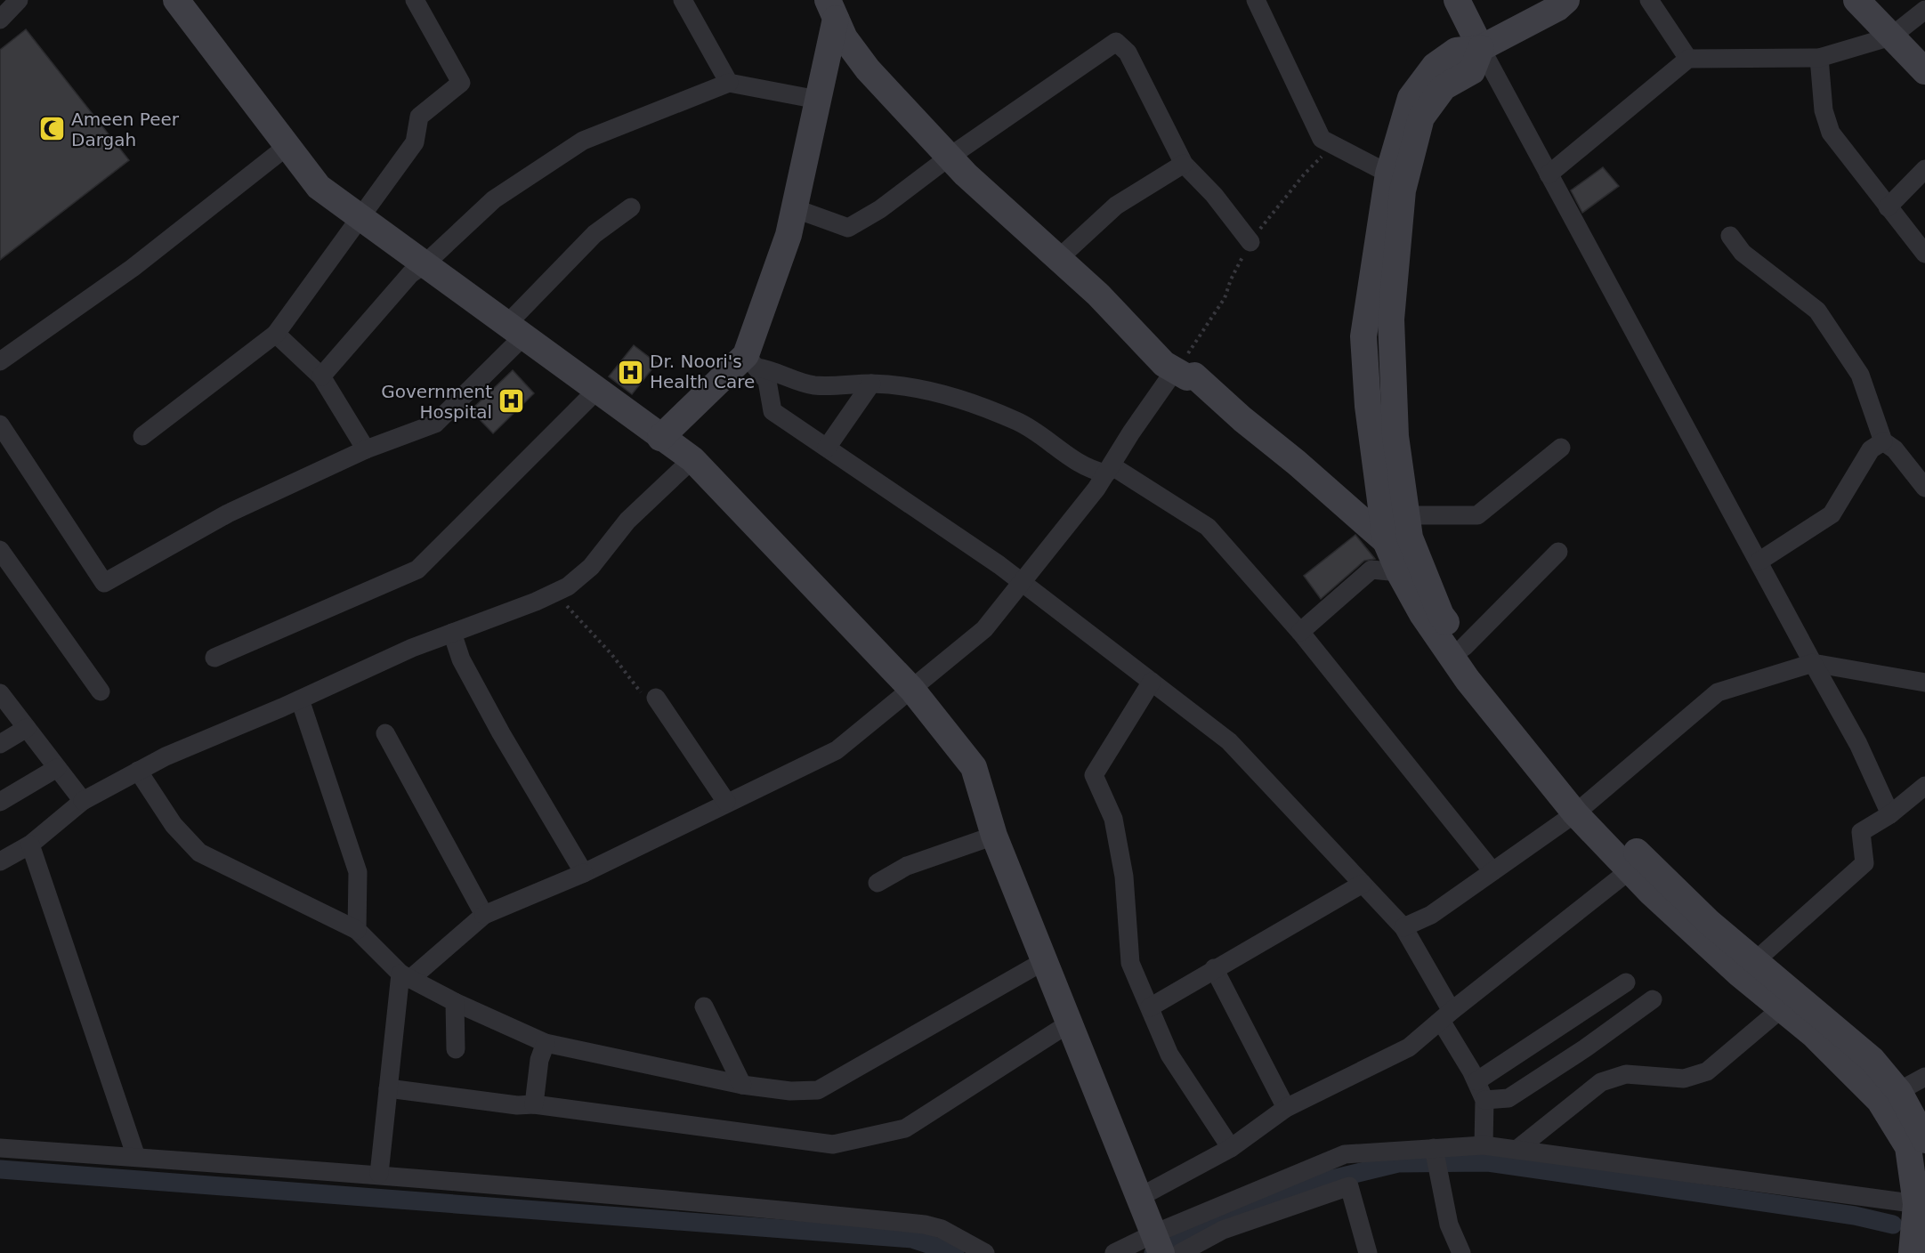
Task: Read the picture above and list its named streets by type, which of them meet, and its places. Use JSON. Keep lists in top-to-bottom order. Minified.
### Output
{"places":{"mosque":["Ameen Peer Dargah"],"hospital":["Dr. Noori's Health Care","Government Hospital"]}}
